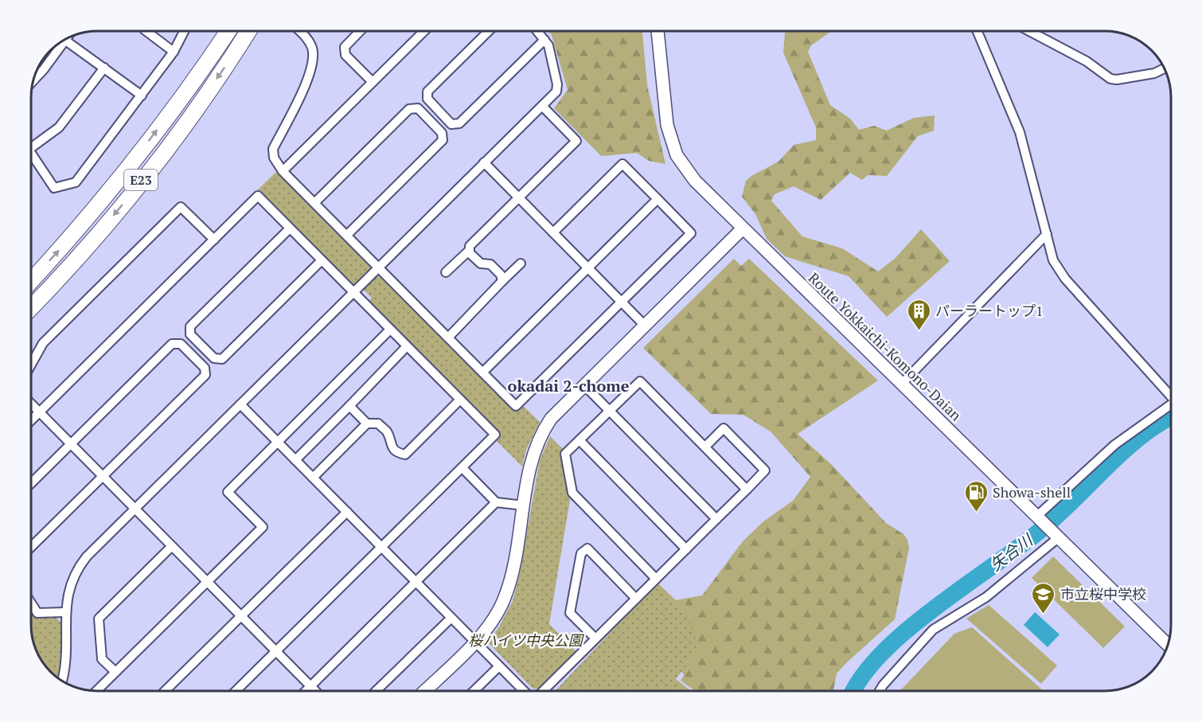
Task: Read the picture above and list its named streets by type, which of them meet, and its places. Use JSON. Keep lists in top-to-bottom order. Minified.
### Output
{"streets":{"highway":["E23"],"main road":["Route Yokkaichi-Komono-Daian"]},"districts":["okadai 2-chome"],"water":["矢合川"],"parks":["桜ハイツ中央公園"],"places":{"building":["パーラートップ1"],"fuel station":["Showa-shell"],"school or university":["市立桜中学校"]}}
